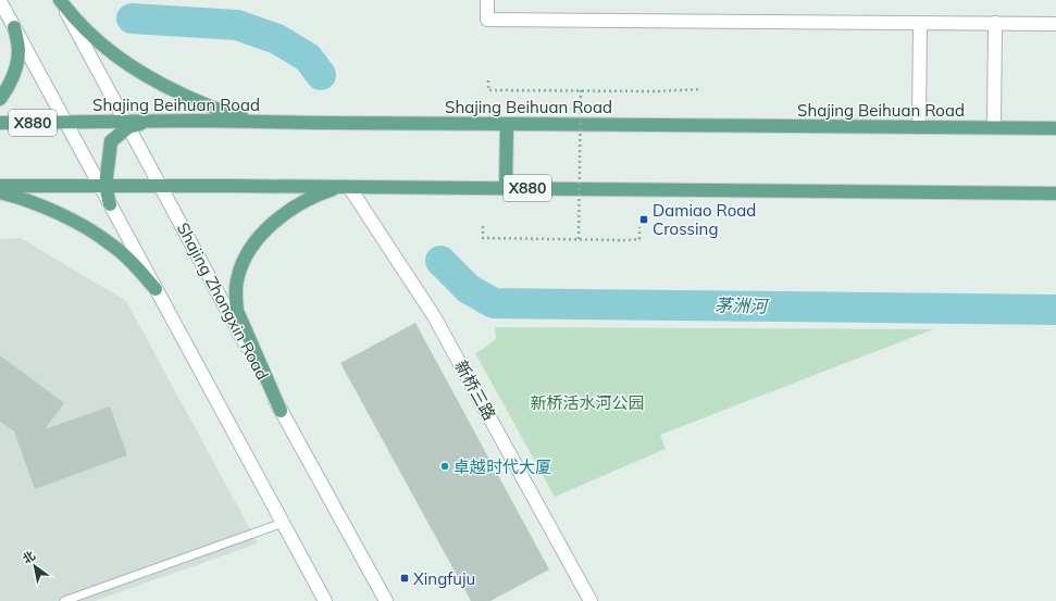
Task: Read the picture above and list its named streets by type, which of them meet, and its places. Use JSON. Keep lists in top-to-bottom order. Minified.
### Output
{"streets":{"main road":["Shajing Beihuan Road","X880"],"street":["Shajing Zhongxin Road","新桥三路"]},"crossings":[["Shajing Beihuan Road","Shajing Zhongxin Road"],["X880","Shajing Zhongxin Road"],["X880","新桥三路"]],"water":["茅洲河"],"parks":["新桥活水河公园"],"places":{"transit":["Damiao Road Crossing","Xingfuju"],"other":["卓越时代大厦"]},"north":"top left"}
